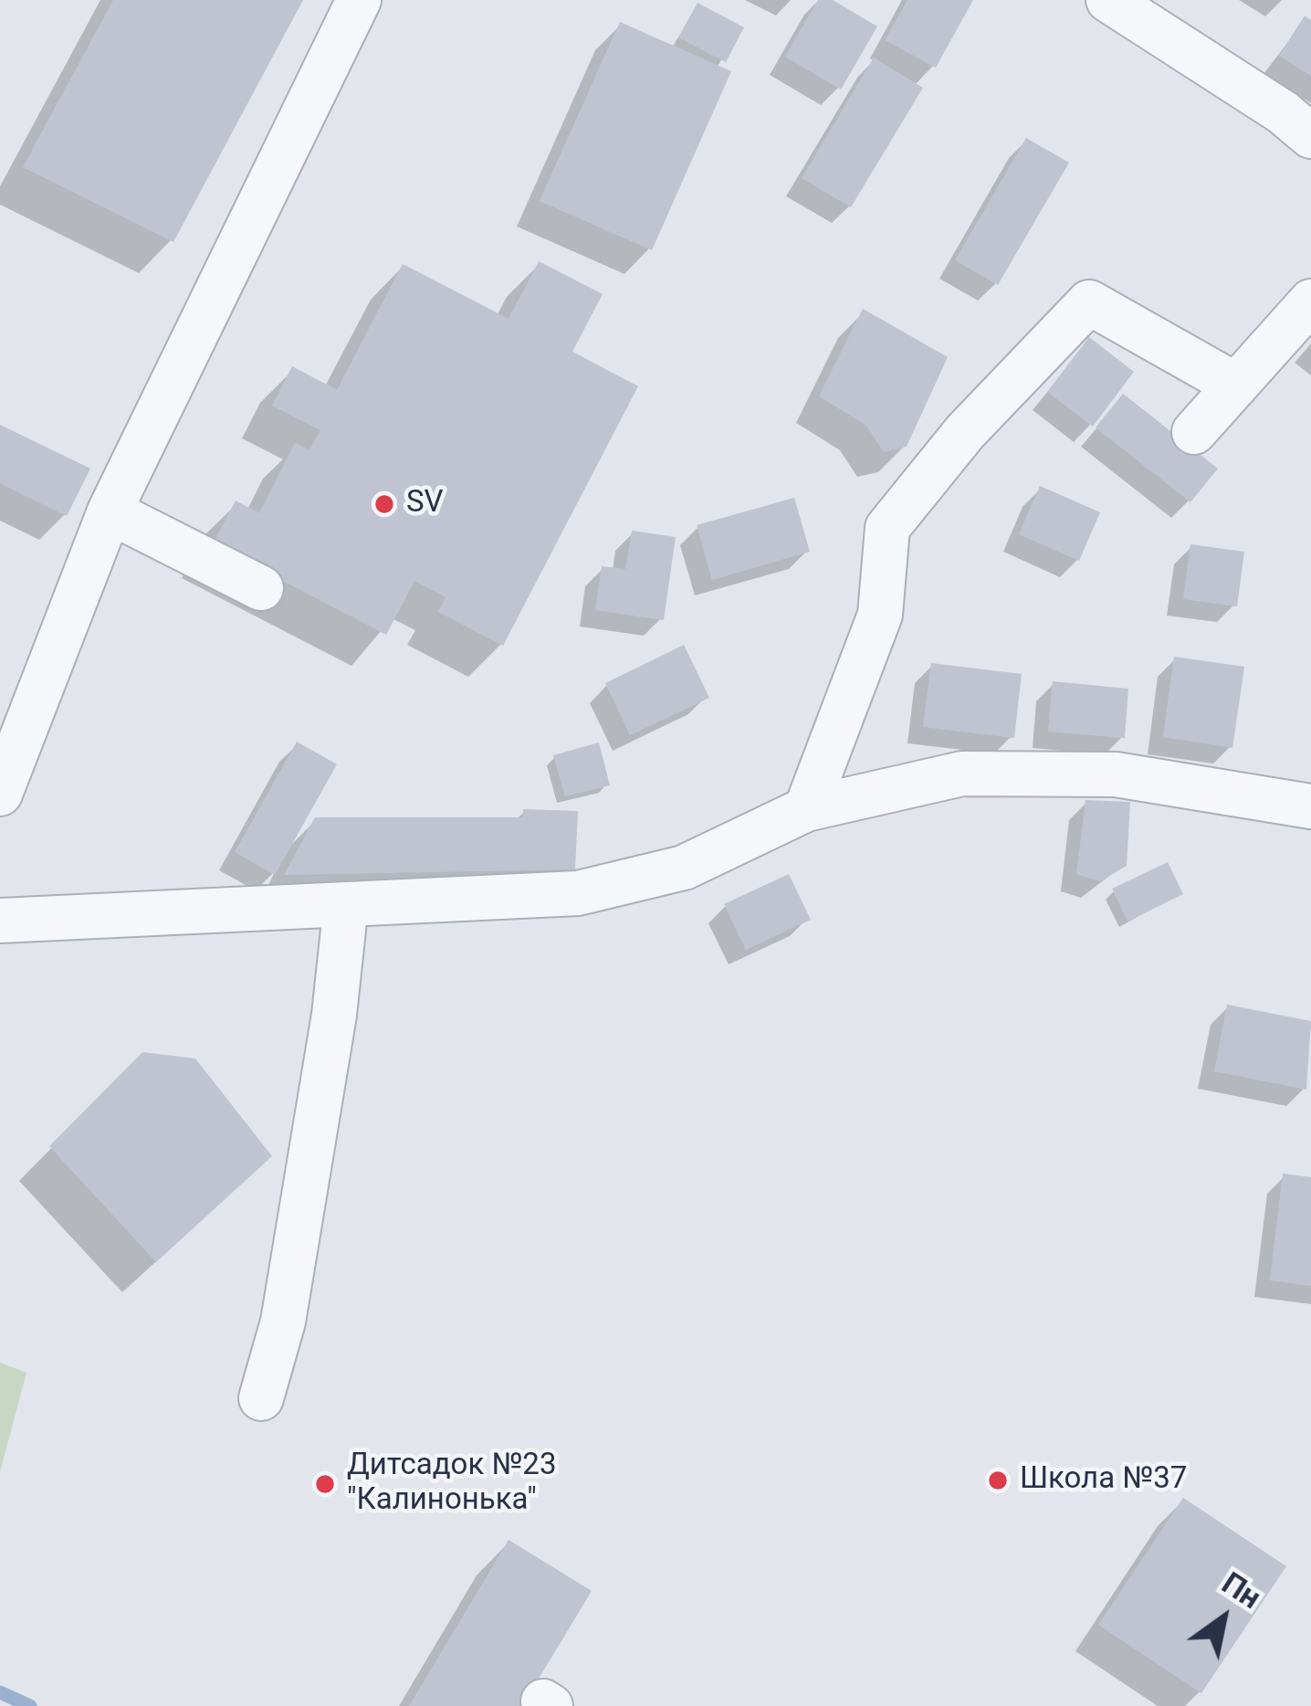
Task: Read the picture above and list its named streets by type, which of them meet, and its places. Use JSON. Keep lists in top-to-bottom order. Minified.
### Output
{"places":["SV","Школа №37","Дитсадок №23 \"Калинонька\""],"north":"top right"}
